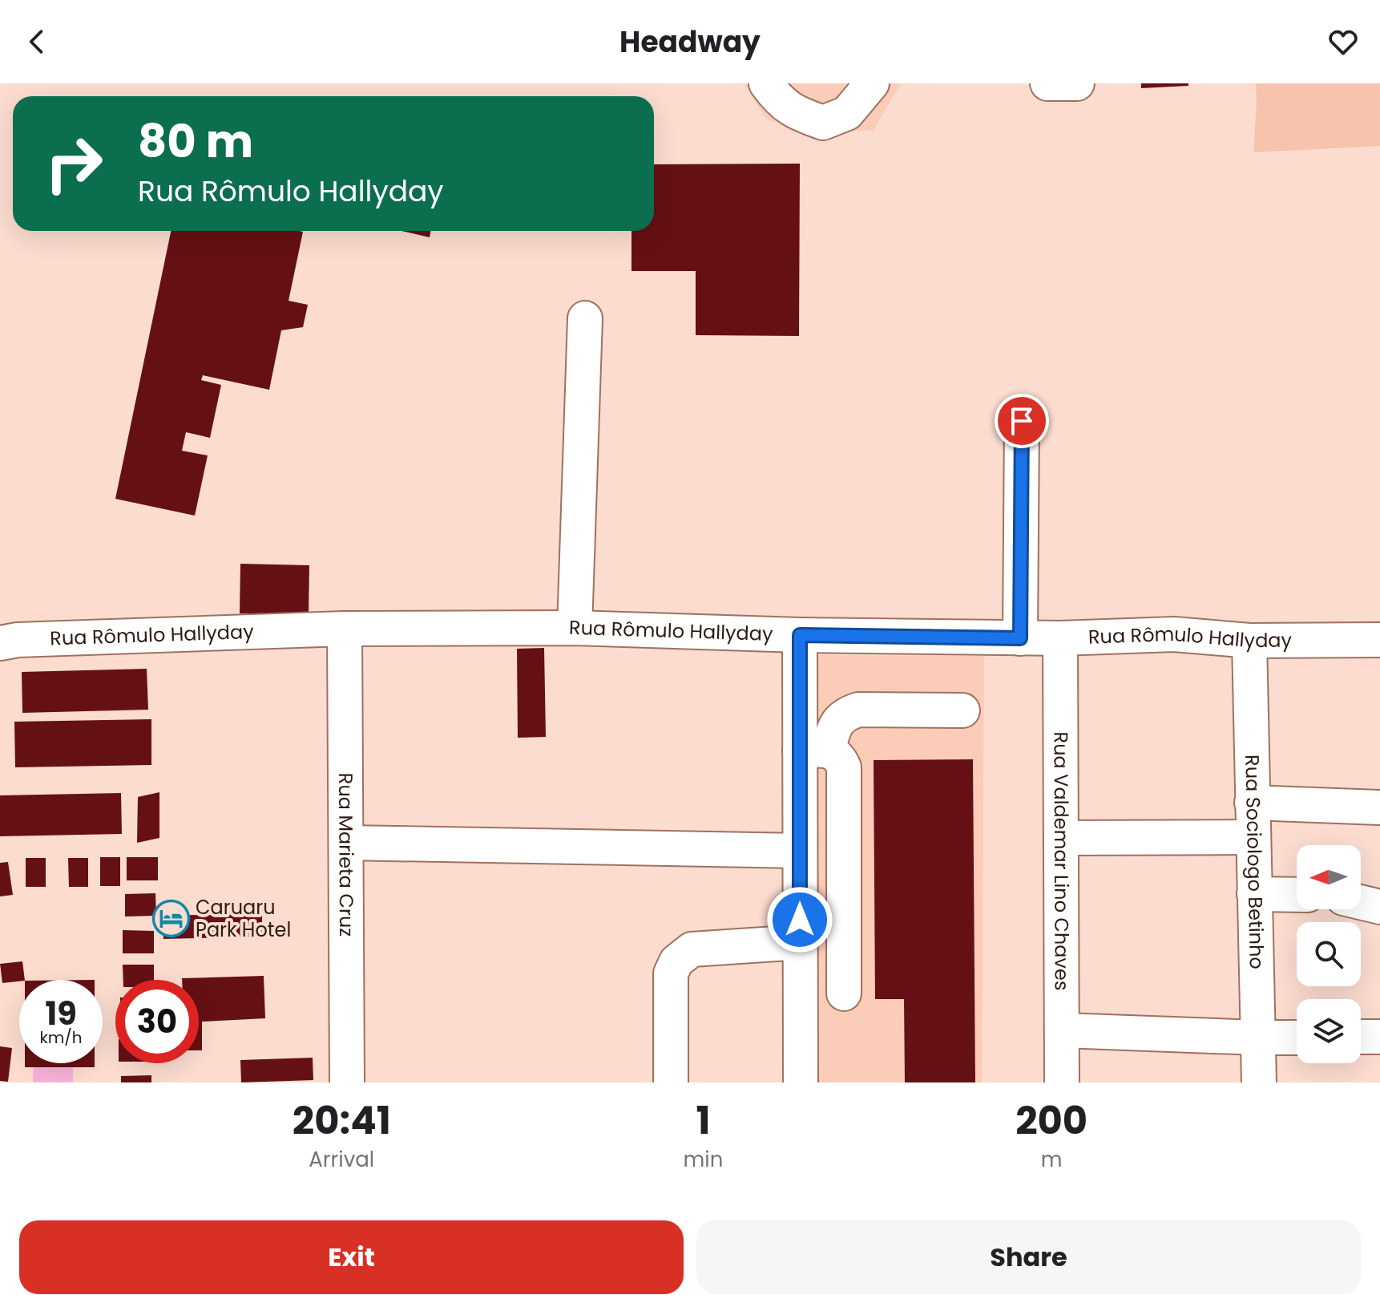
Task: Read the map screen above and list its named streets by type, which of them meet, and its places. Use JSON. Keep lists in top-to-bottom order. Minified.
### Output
{"streets":{"street":["Rua Rômulo Hallyday","Rua Marieta Cruz","Rua Valdemar Lino Chaves","Rua Sociologo Betinho"]},"crossings":[["Rua Rômulo Hallyday","Rua Marieta Cruz"],["Rua Rômulo Hallyday","Rua Valdemar Lino Chaves"],["Rua Rômulo Hallyday","Rua Sociologo Betinho"]],"places":{"hotel":["Caruaru Park Hotel"]},"north":"left","page":{"header":"Headway","turn":["80 m","Rua Rômulo Hallyday"],"speed":"19 km/h","limit":"30","eta":["20:41","Arrival","1","min","200","m"],"buttons":["Exit","Share"]}}
